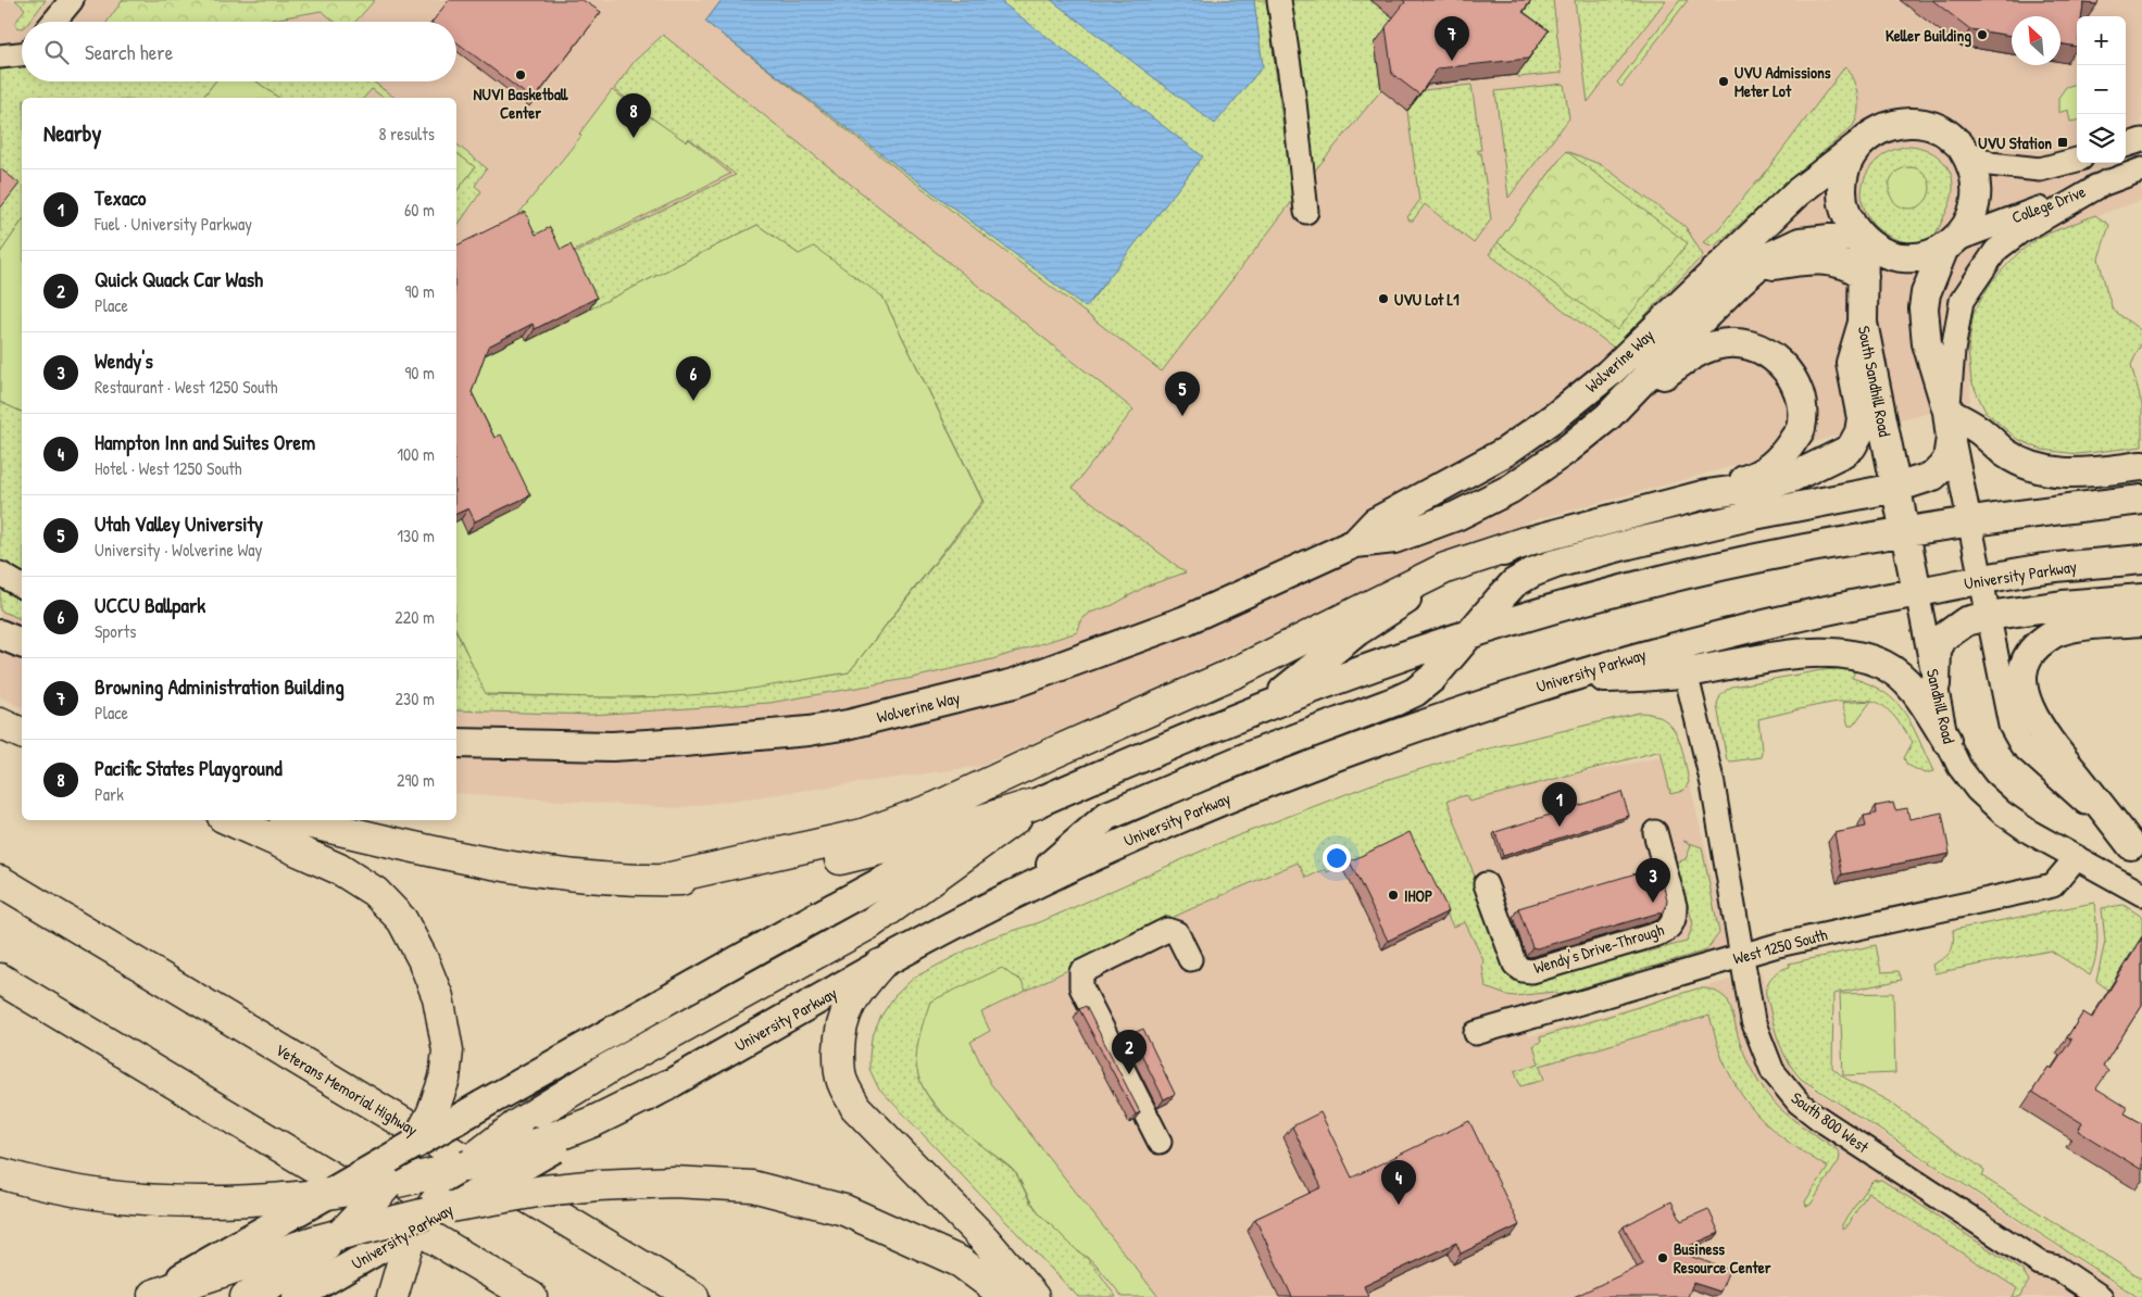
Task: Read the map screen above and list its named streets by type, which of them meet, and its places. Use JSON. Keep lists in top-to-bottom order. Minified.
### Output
{"streets":{"highway":["Veterans Memorial Highway"],"main road":["Wolverine Way","South Sandhill Road","University Parkway","Sandhill Road"],"street":["College Drive","West 1250 South","Wendy's Drive-Through","South 800 West"]},"crossings":[["College Drive","Wolverine Way"],["College Drive","South Sandhill Road"],["Wolverine Way","South Sandhill Road"],["South Sandhill Road","Sandhill Road"],["University Parkway","Sandhill Road"],["Sandhill Road","West 1250 South"],["West 1250 South","South 800 West"]],"places":{"other":["Keller Building","NUVI Basketball Center","UVU Admissions Meter Lot","UVU Lot L1","IHOP","Business Resource Center"],"transit":["UVU Station"]},"north":"top left","page":{"map_buttons":["+","−"],"pins":["7","8","6","5","1","3","2","4"],"search":"Search here","heading":["Nearby","8 results"],"list":[{"mark":"1","name":"Texaco","note":"Fuel · University Parkway","value":"60 m"},{"mark":"2","name":"Quick Quack Car Wash","note":"Place","value":"90 m"},{"mark":"3","name":"Wendy's","note":"Restaurant · West 1250 South","value":"90 m"},{"mark":"4","name":"Hampton Inn and Suites Orem","note":"Hotel · West 1250 South","value":"100 m"},{"mark":"5","name":"Utah Valley University","note":"University · Wolverine Way","value":"130 m"},{"mark":"6","name":"UCCU Ballpark","note":"Sports","value":"220 m"},{"mark":"7","name":"Browning Administration Building","note":"Place","value":"230 m"},{"mark":"8","name":"Pacific States Playground","note":"Park","value":"290 m"}]}}
